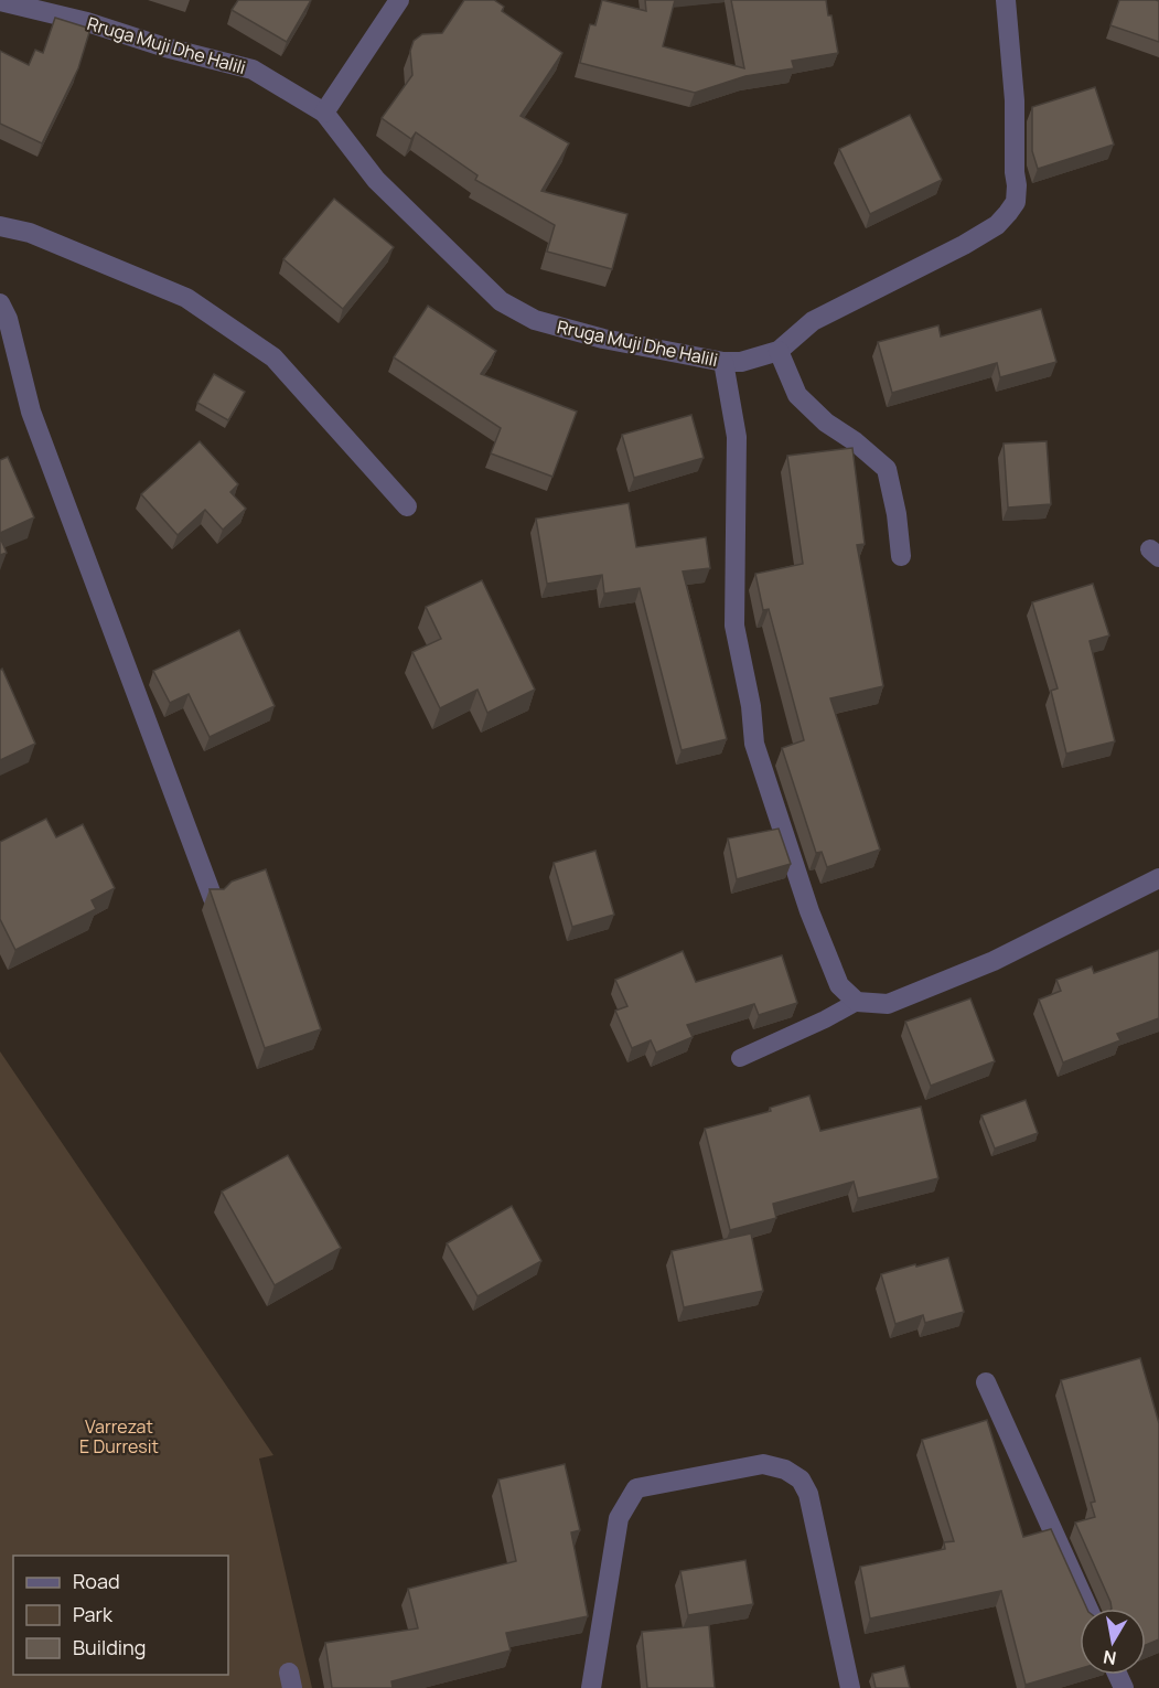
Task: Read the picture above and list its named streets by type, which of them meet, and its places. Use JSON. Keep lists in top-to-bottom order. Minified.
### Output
{"streets":{"street":["Rruga Muji Dhe Halili"]},"parks":["Varrezat E Durresit"],"legend":["Road","Park","Building"],"north":"bottom"}
